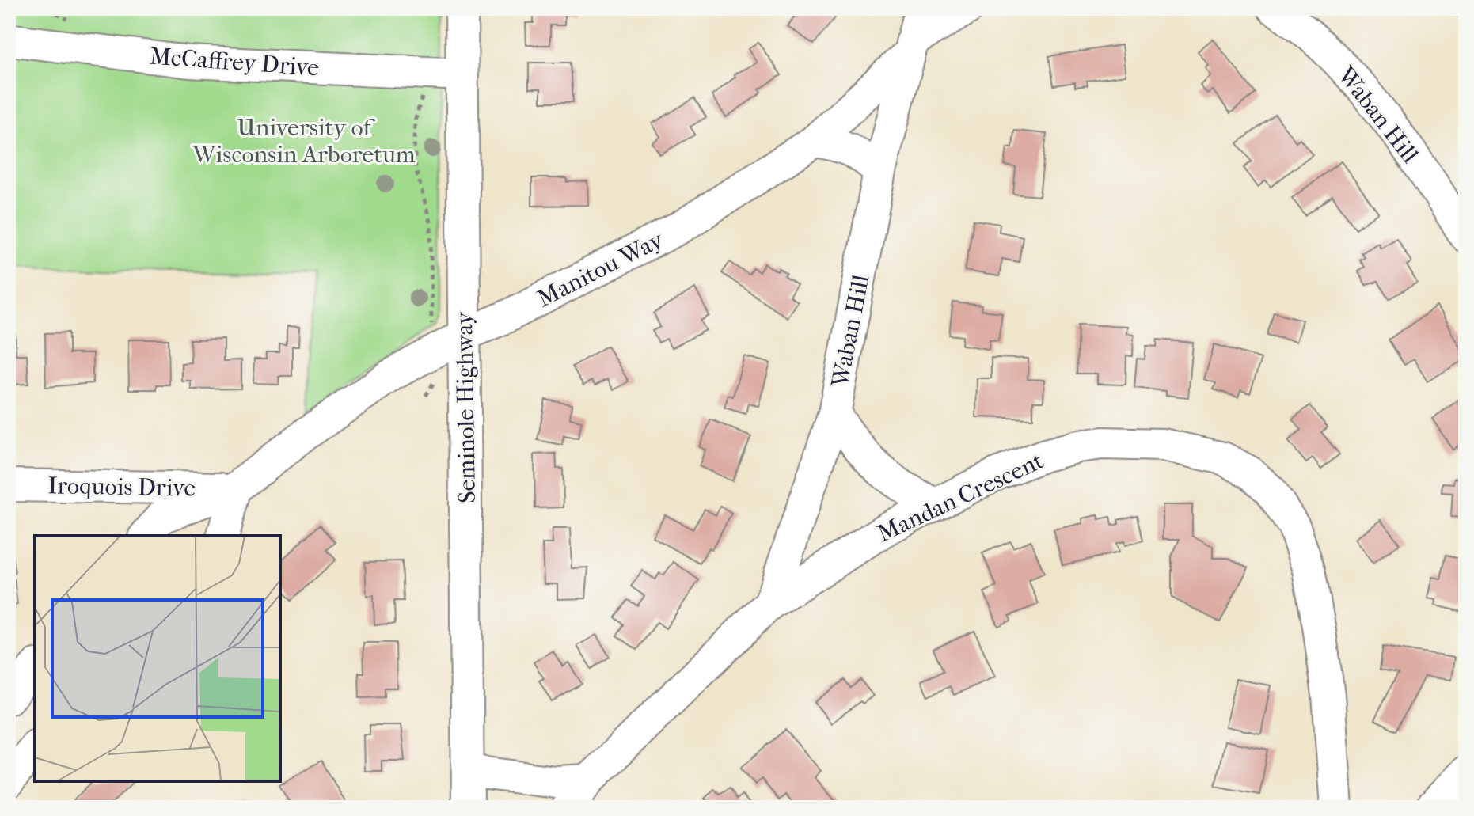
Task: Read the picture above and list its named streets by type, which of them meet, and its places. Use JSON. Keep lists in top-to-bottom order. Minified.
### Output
{"streets":{"street":["McCaffrey Drive","Waban Hill","Manitou Way","Seminole Highway","Iroquois Drive","Mandan Crescent"]},"crossings":[["McCaffrey Drive","Seminole Highway"],["Waban Hill","Manitou Way"],["Waban Hill","Mandan Crescent"],["Manitou Way","Seminole Highway"],["Manitou Way","Iroquois Drive"]],"parks":["University of Wisconsin Arboretum"]}
